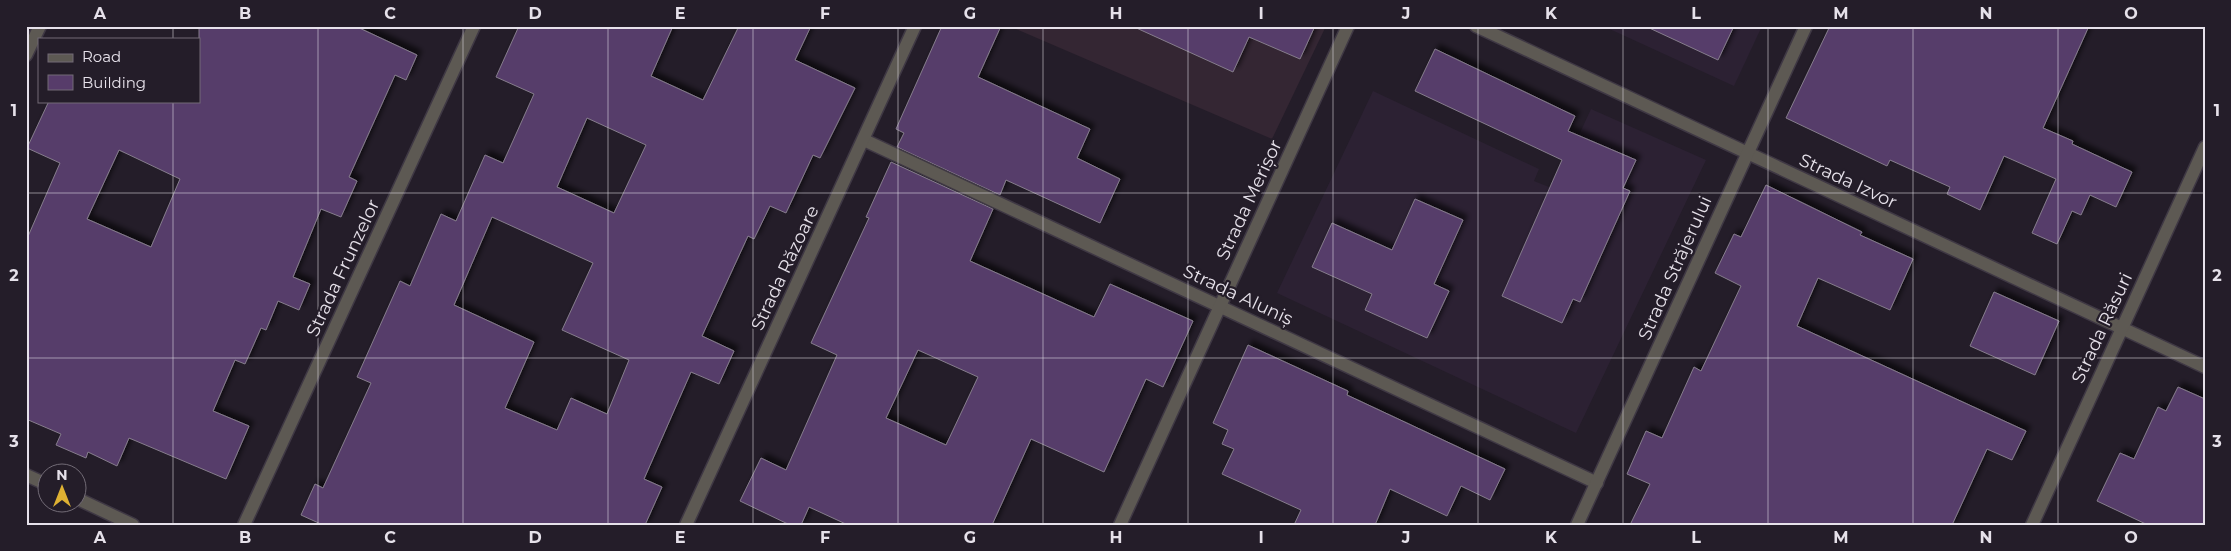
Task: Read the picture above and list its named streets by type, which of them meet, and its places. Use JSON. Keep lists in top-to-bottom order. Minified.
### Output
{"streets":{"street":["Strada Izvor","Strada Merișor","Strada Frunzelor","Strada Răzoare","Strada Străjerului","Strada Aluniș","Strada Răsuri"]},"crossings":[["Strada Izvor","Strada Străjerului"],["Strada Izvor","Strada Răsuri"],["Strada Merișor","Strada Aluniș"],["Strada Răzoare","Strada Aluniș"],["Strada Străjerului","Strada Aluniș"]],"legend":["Road","Building"],"north":"top","grid":{"columns":["A","B","C","D","E","F","G","H","I","J","K","L","M","N","O"],"rows":["1","2","3"]}}
